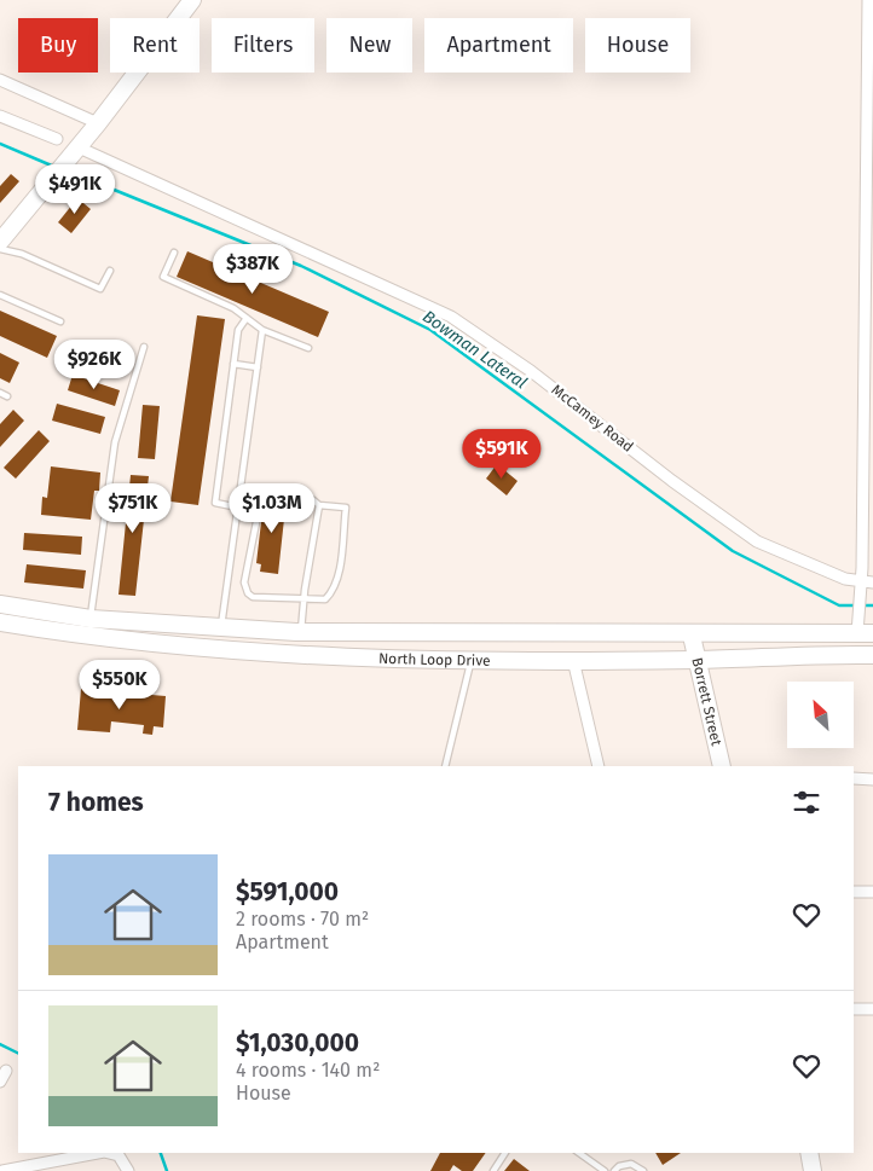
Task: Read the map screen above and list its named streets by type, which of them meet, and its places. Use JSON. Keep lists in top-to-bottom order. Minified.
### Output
{"streets":{"main road":["North Loop Drive","Borrett Street"],"street":["McCamey Road"]},"crossings":[["North Loop Drive","Borrett Street"]],"water":["Bowman Lateral"],"north":"top left","page":{"chip":["Buy","Rent","Filters","New","Apartment","House"],"price":["$491K","$387K","$926K","$591K","$751K","$1.03M","$550K"],"heading":"7 homes","list":[{"name":"$591,000","note":"2 rooms · 70 m² · Apartment"},{"name":"$1,030,000","note":"4 rooms · 140 m² · House"}]}}
